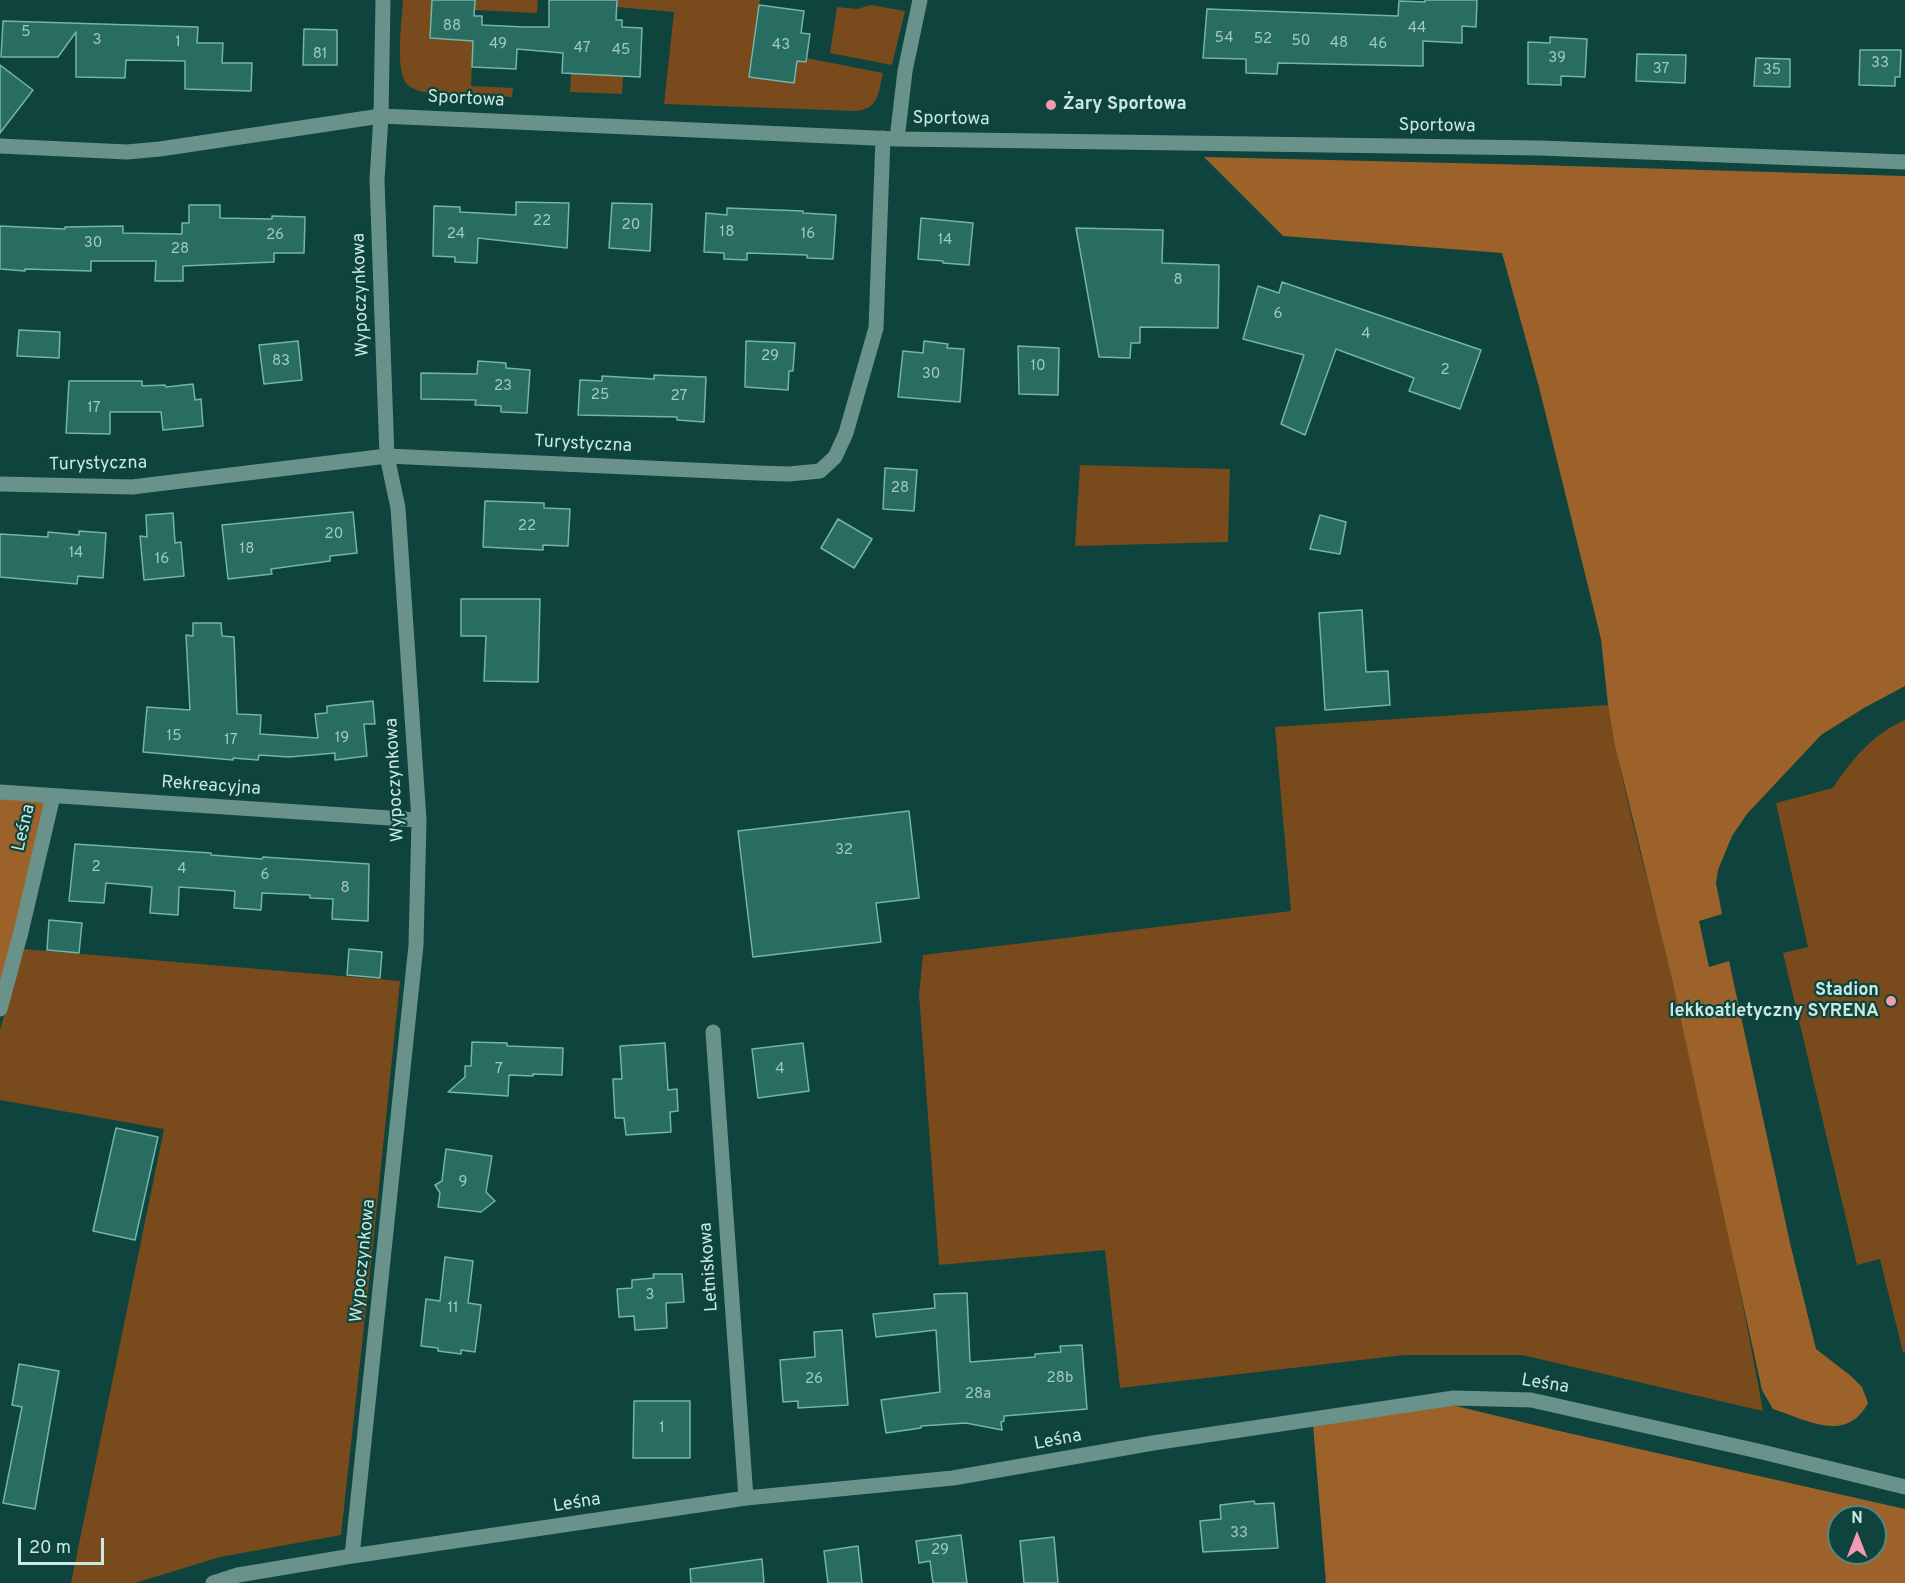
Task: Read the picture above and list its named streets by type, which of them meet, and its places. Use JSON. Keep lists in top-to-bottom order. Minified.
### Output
{"streets":{"street":["Sportowa","Wypoczynkowa","Turystyczna","Rekreacyjna","Leśna","Letniskowa"]},"crossings":[["Sportowa","Wypoczynkowa"],["Sportowa","Turystyczna"],["Wypoczynkowa","Turystyczna"],["Wypoczynkowa","Rekreacyjna"],["Wypoczynkowa","Leśna"],["Rekreacyjna","Leśna"],["Leśna","Letniskowa"]],"places":["Żary Sportowa","Stadion lekkoatletyczny SYRENA"],"house_numbers":["88","44","5","54","52","3","50","1","48","49","46","43","47","45","81","39","33","37","35","22","20","18","24","16","26","14","30","28","8","6","4","29","83","10","2","30","23","25","27","17","28","22","20","18","14","16","15","19","17","32","2","4","6","8","7","4","9","3","11","28b","26","28a","1","33","29"],"scale_bar":"20 m","north":"top"}
